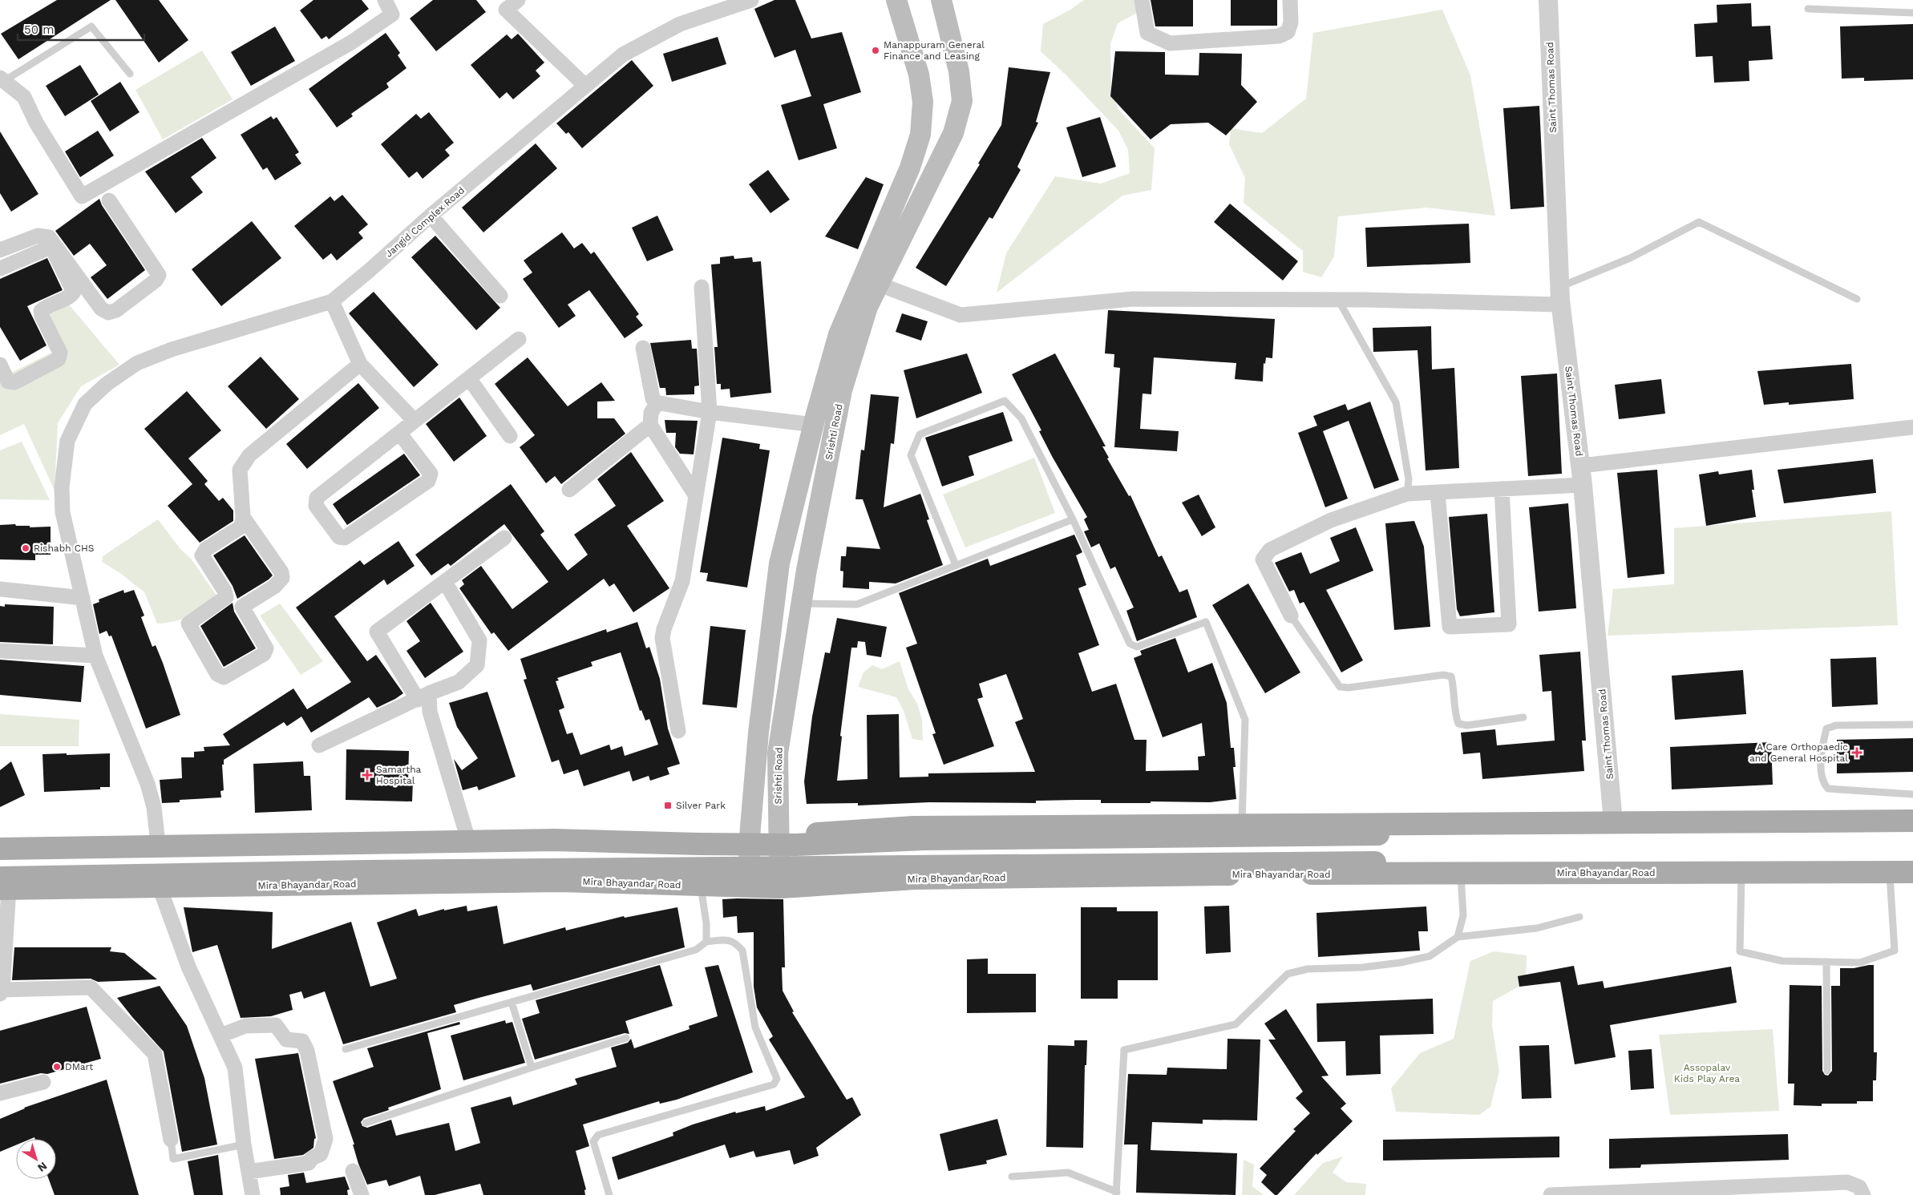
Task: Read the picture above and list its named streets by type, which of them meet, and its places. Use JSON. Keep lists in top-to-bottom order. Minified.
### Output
{"streets":{"main road":["Srishti Road","Mira Bhayandar Road"],"street":["Saint Thomas Road","Jangid Complex Road"]},"crossings":[["Srishti Road","Mira Bhayandar Road"]],"parks":["Assopalav Kids Play Area"],"places":{"other":["Manappuram General Finance and Leasing","Rishabh CHS","DMart"],"health":["A Care Orthopaedic and General Hospital","Samartha Hospital"],"transit":["Silver Park"]},"scale_bar":"50 m","north":"bottom right"}
